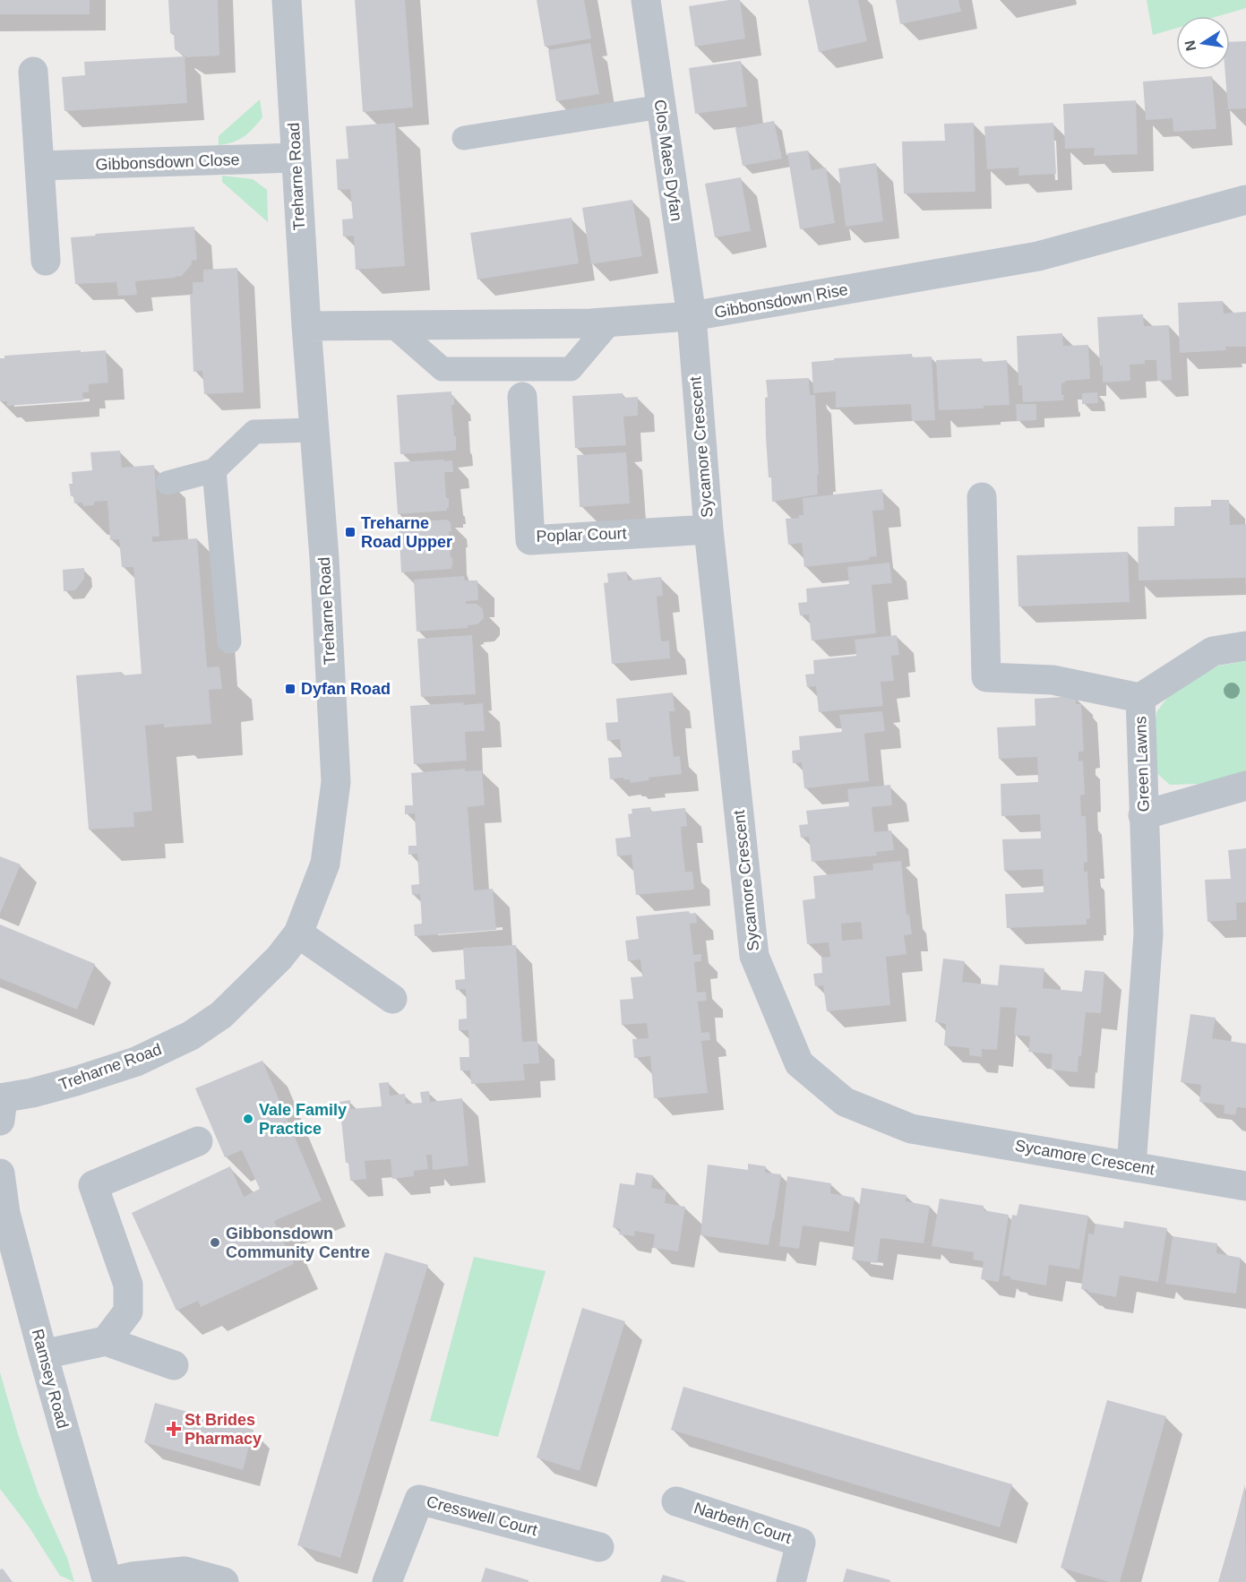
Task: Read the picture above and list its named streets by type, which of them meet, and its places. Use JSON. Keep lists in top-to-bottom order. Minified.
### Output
{"streets":{"street":["Clos Maes Dyfan","Gibbonsdown Close","Treharne Road","Gibbonsdown Rise","Sycamore Crescent","Poplar Court","Green Lawns","Ramsey Road","Cresswell Court","Narbeth Court"]},"crossings":[["Clos Maes Dyfan","Gibbonsdown Rise"],["Clos Maes Dyfan","Sycamore Crescent"],["Gibbonsdown Close","Treharne Road"],["Treharne Road","Gibbonsdown Rise"],["Gibbonsdown Rise","Sycamore Crescent"],["Sycamore Crescent","Poplar Court"],["Sycamore Crescent","Green Lawns"]],"places":{"transit":["Treharne Road Upper","Dyfan Road"],"other":["Vale Family Practice","Gibbonsdown Community Centre"],"health":["St Brides Pharmacy"]},"north":"left"}
